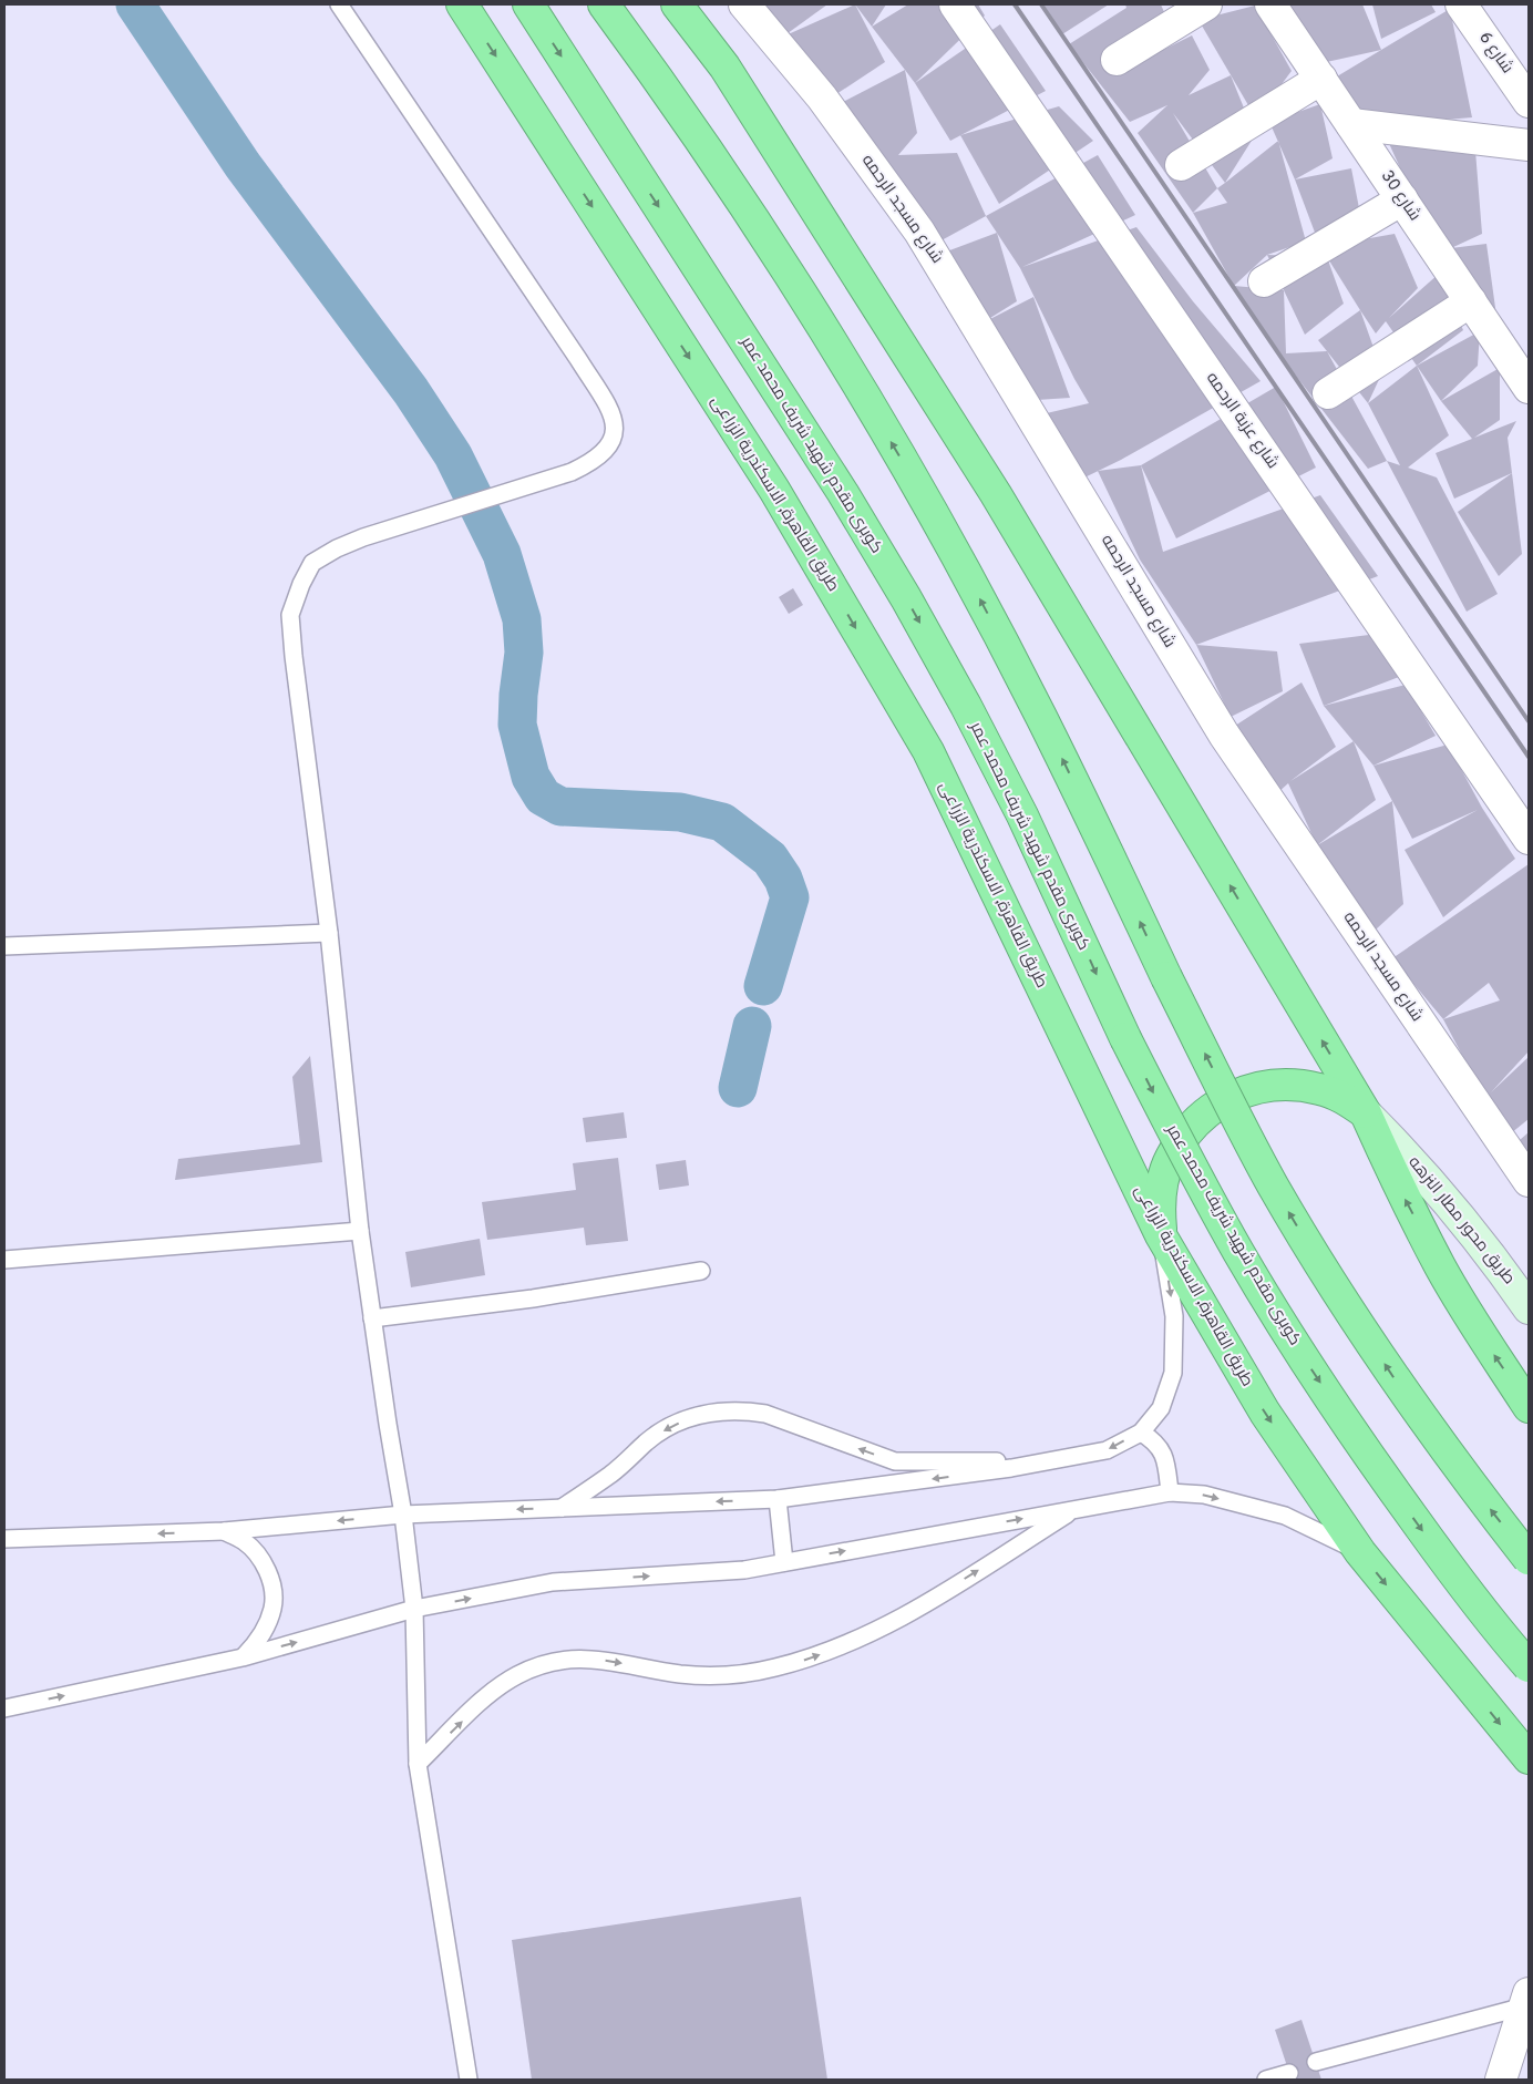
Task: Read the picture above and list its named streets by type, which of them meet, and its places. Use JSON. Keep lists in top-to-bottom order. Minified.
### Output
{"streets":{"highway":["كوبرى مقدم شهيد شريف محمد عمر","طريق القاهرة, الاسكندرية الزراعى"],"main road":["طريق محور مطار النزهه"],"street":["شارع 6","شارع 30","شارع مسجد الرحمه","شارع عزبة الرحمه"]}}
